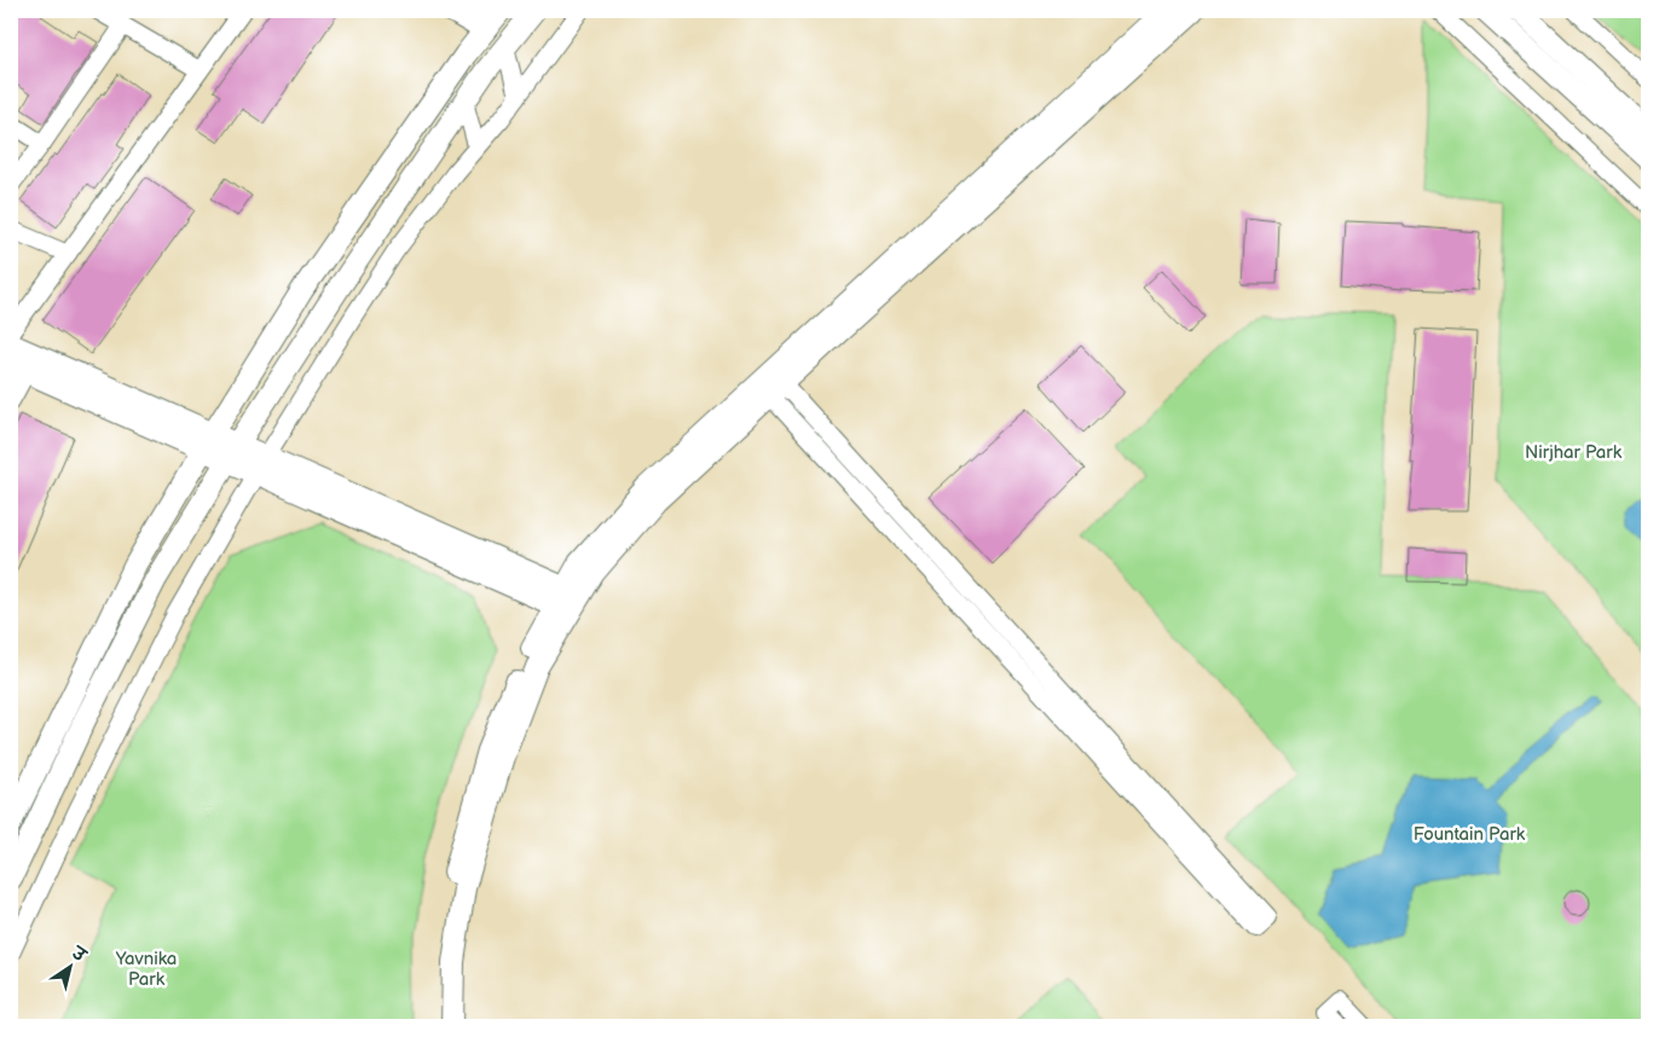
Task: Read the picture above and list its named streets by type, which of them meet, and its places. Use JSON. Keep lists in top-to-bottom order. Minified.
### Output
{"parks":["Nirjhar Park","Fountain Park","Yavnika Park"],"north":"top right"}
